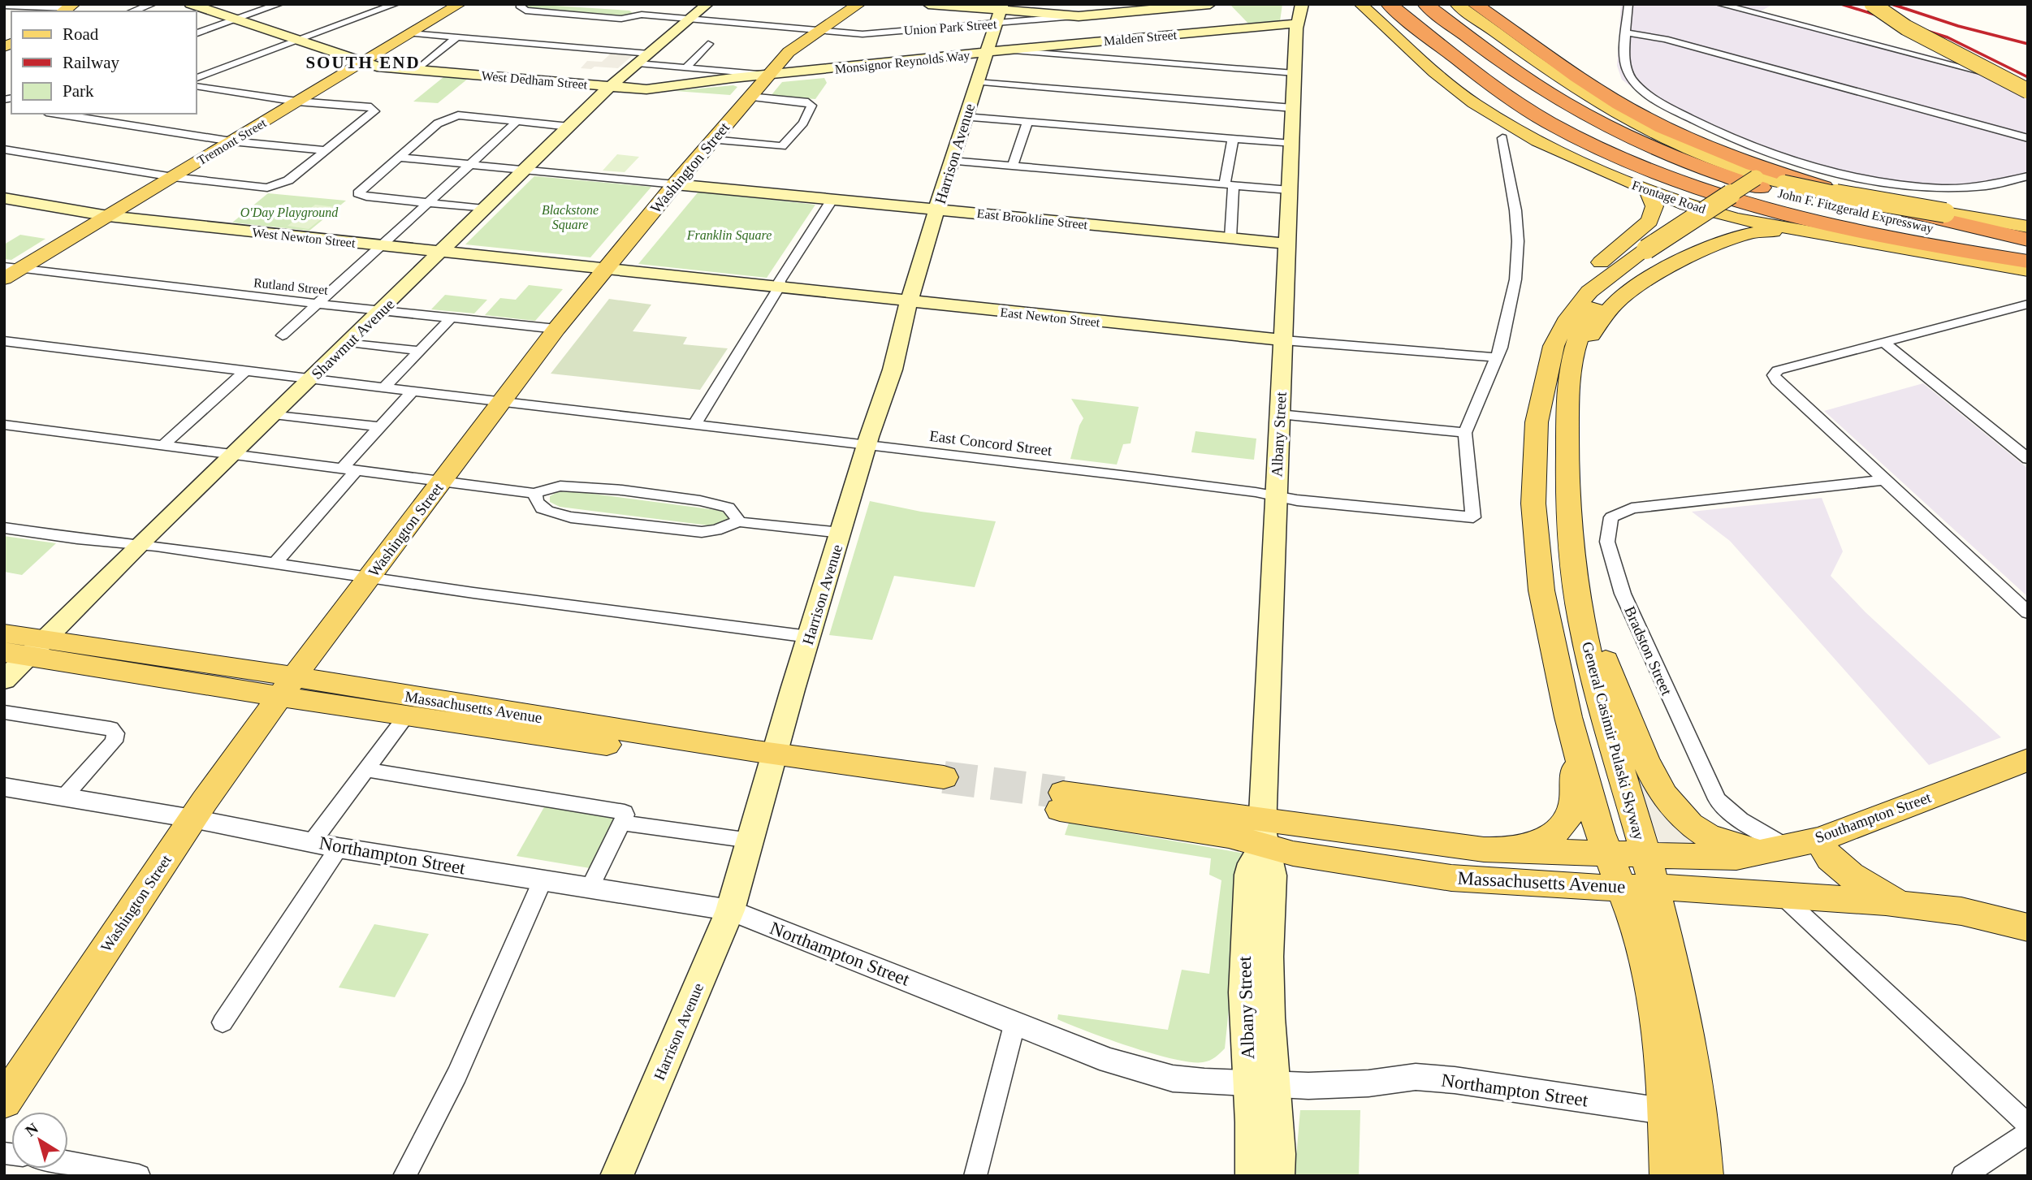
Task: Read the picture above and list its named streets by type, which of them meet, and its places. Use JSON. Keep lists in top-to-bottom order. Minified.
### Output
{"streets":{"highway":["John F. Fitzgerald Expressway"],"main road":["Malden Street","Monsignor Reynolds Way","West Dedham Street","Tremont Street","Harrison Avenue","Washington Street","Frontage Road","East Brookline Street","West Newton Street","East Newton Street","Shawmut Avenue","Albany Street","Massachusetts Avenue","General Casimir Pulaski Skyway","Southampton Street"],"street":["Union Park Street","Rutland Street","East Concord Street","Bradston Street","Northampton Street"]},"crossings":[["Union Park Street","Harrison Avenue"],["Union Park Street","Washington Street"],["Union Park Street","Shawmut Avenue"],["Malden Street","Monsignor Reynolds Way"],["Malden Street","Harrison Avenue"],["Malden Street","Albany Street"],["Monsignor Reynolds Way","West Dedham Street"],["Monsignor Reynolds Way","Harrison Avenue"],["Monsignor Reynolds Way","Washington Street"],["West Dedham Street","Tremont Street"],["West Dedham Street","Washington Street"],["West Dedham Street","Shawmut Avenue"],["Tremont Street","West Newton Street"],["Tremont Street","Rutland Street"],["Harrison Avenue","East Brookline Street"],["Harrison Avenue","East Newton Street"],["Harrison Avenue","East Concord Street"],["Harrison Avenue","Massachusetts Avenue"],["Harrison Avenue","Northampton Street"],["Washington Street","East Brookline Street"],["Washington Street","West Newton Street"],["Washington Street","Rutland Street"],["Washington Street","East Newton Street"],["Washington Street","East Concord Street"],["Washington Street","Massachusetts Avenue"],["Washington Street","Northampton Street"],["East Brookline Street","Albany Street"],["West Newton Street","East Newton Street"],["West Newton Street","Shawmut Avenue"],["Rutland Street","Shawmut Avenue"],["East Newton Street","Albany Street"],["Shawmut Avenue","East Concord Street"],["Shawmut Avenue","Massachusetts Avenue"],["Albany Street","East Concord Street"],["Albany Street","Massachusetts Avenue"],["Albany Street","Northampton Street"],["Bradston Street","Southampton Street"],["Massachusetts Avenue","General Casimir Pulaski Skyway"],["Massachusetts Avenue","Southampton Street"],["General Casimir Pulaski Skyway","Southampton Street"]],"districts":["SOUTH END"],"parks":["Blackstone Square","O'Day Playground","Franklin Square"],"legend":["Road","Railway","Park"],"north":"top left"}
